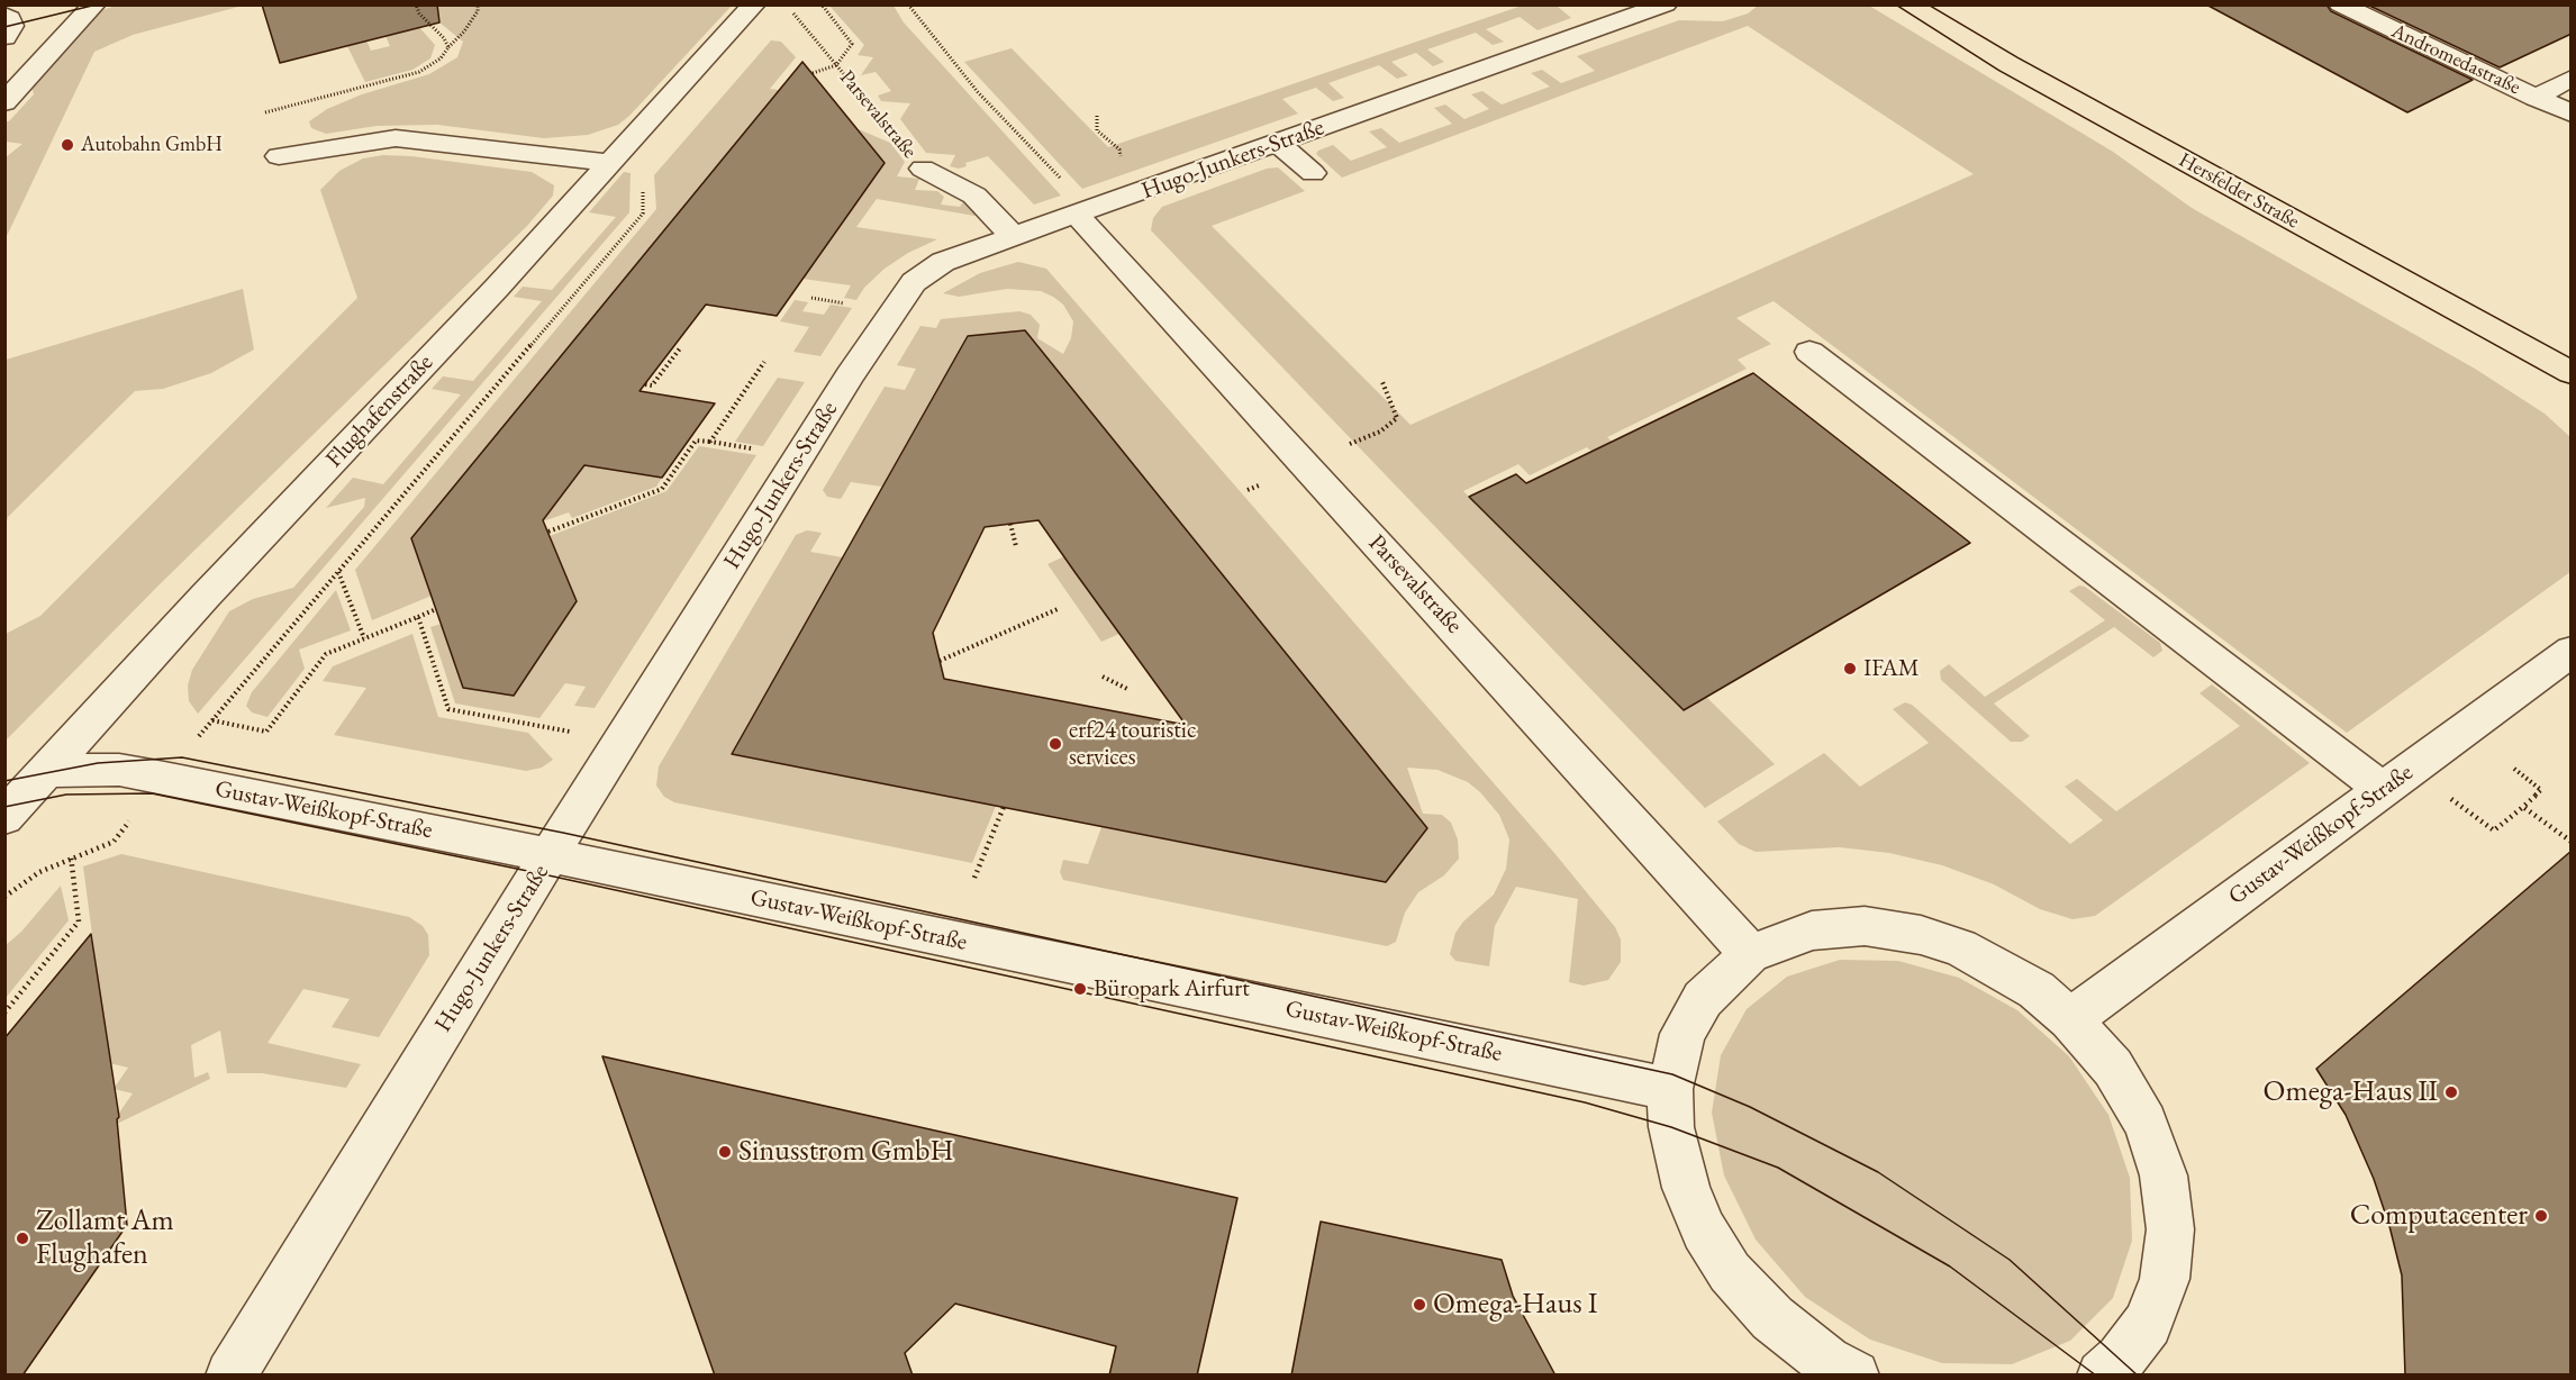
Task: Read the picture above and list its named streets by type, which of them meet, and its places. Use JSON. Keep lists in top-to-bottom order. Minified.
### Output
{"streets":{"main road":["Hersfelder Straße"],"street":["Andromedastraße","Parsevalstraße","Hugo-Junkers-Straße","Flughafenstraße","Gustav-Weißkopf-Straße"]},"crossings":[["Parsevalstraße","Hugo-Junkers-Straße"],["Hugo-Junkers-Straße","Gustav-Weißkopf-Straße"],["Flughafenstraße","Gustav-Weißkopf-Straße"]],"places":["Autobahn GmbH","IFAM","erf24 touristic services","Büropark Airfurt","Omega-Haus II","Sinusstrom GmbH","Computacenter","Zollamt Am Flughafen","Omega-Haus I"]}
